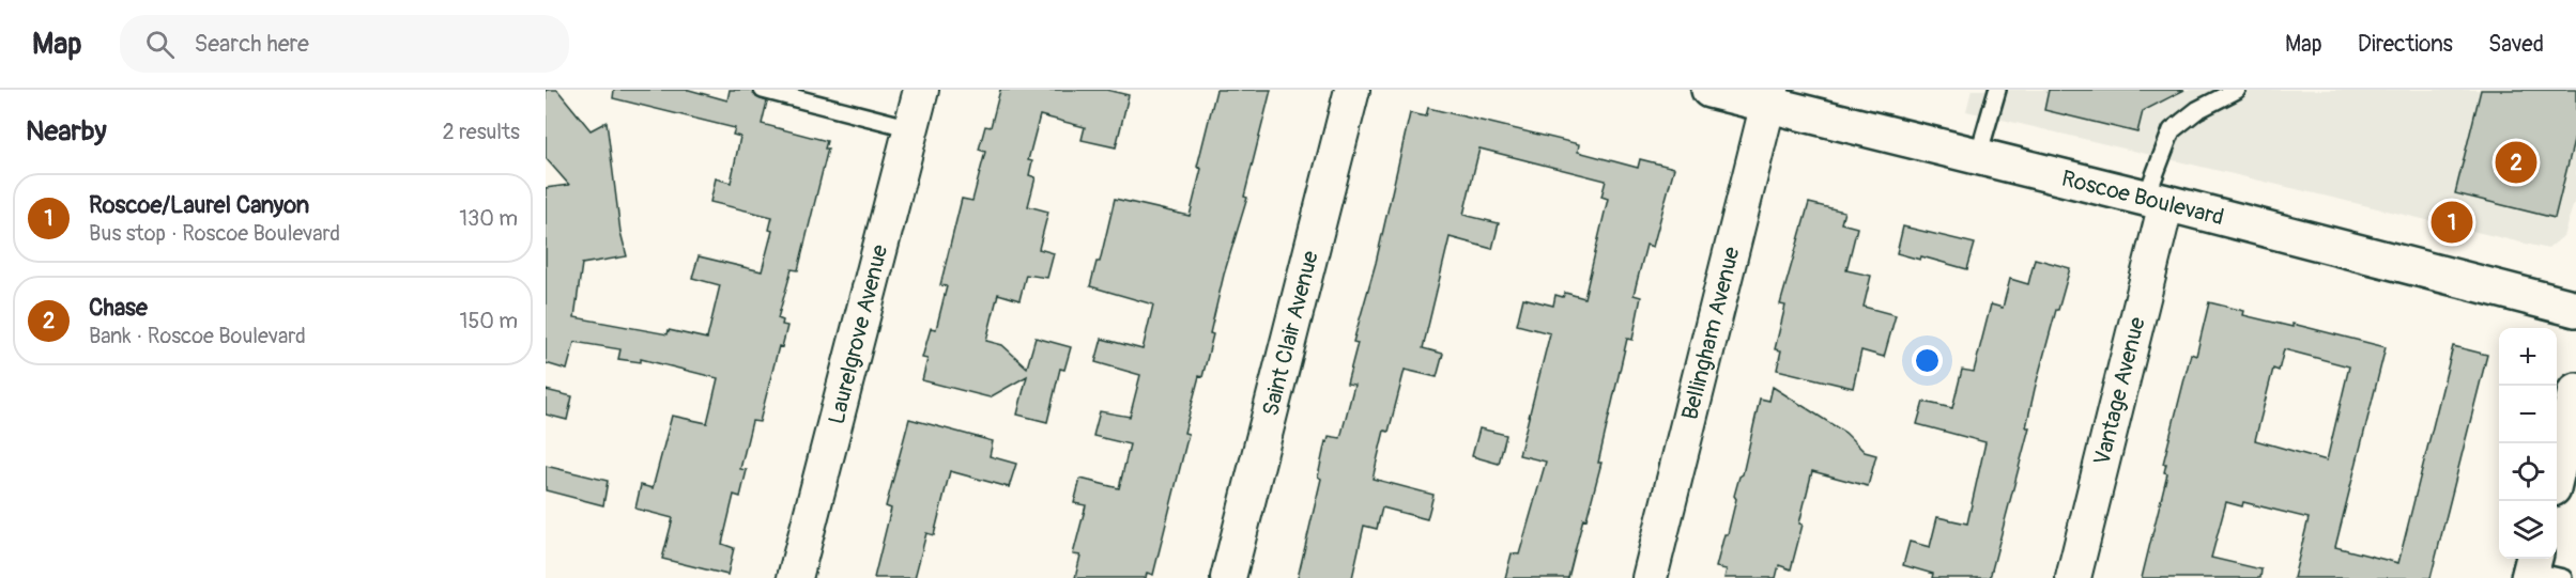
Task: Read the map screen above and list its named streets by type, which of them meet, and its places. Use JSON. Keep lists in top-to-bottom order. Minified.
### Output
{"streets":{"main road":["Roscoe Boulevard"],"street":["Saint Clair Avenue","Bellingham Avenue","Laurelgrove Avenue","Vantage Avenue"]},"crossings":[["Roscoe Boulevard","Bellingham Avenue"],["Roscoe Boulevard","Vantage Avenue"]],"page":{"header":"Map","search":"Search here","nav":["Map","Directions","Saved"],"heading":["Nearby","2 results"],"pins":["2","1"],"list":[{"mark":"1","name":"Roscoe/Laurel Canyon","note":"Bus stop · Roscoe Boulevard","value":"130 m"},{"mark":"2","name":"Chase","note":"Bank · Roscoe Boulevard","value":"150 m"}],"map_buttons":["+","−"]}}
